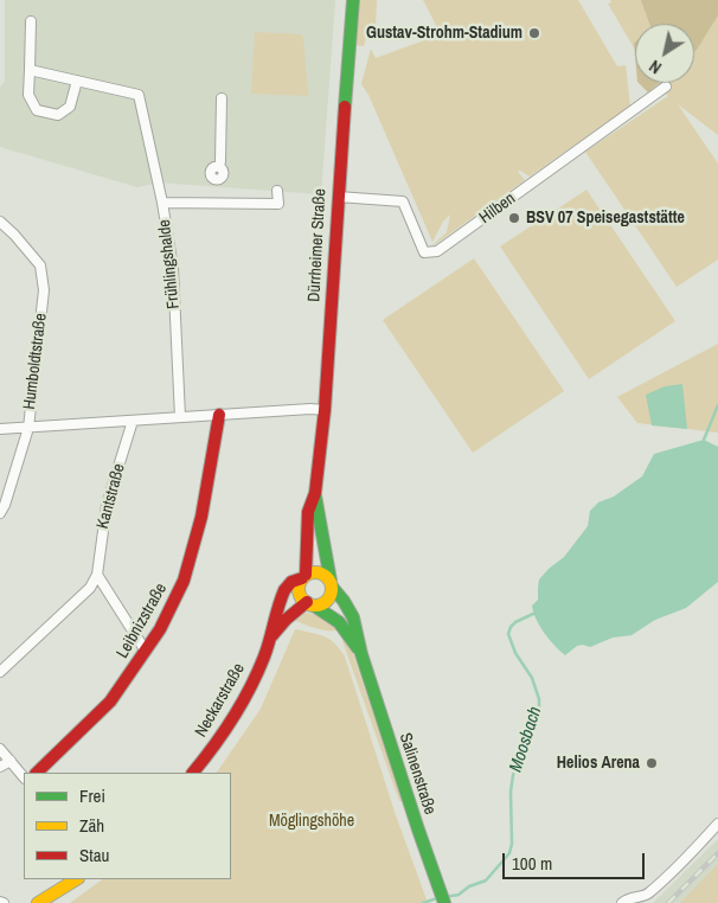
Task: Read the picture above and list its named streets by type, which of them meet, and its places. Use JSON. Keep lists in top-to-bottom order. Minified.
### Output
{"streets":{"main road":["Dürrheimer Straße","Leibnizstraße","Neckarstraße","Salinenstraße"],"street":["Hilben","Frühlingshalde","Humboldtstraße","Kantstraße"]},"crossings":[["Hilben","Dürrheimer Straße"],["Dürrheimer Straße","Neckarstraße"],["Dürrheimer Straße","Salinenstraße"],["Neckarstraße","Salinenstraße"]],"water":["Moosbach"],"parks":["Möglingshöhe"],"places":["Gustav-Strohm-Stadium","BSV 07 Speisegaststätte","Helios Arena"],"legend":["Frei","Zäh","Stau"],"scale_bar":"100 m","north":"bottom left"}
